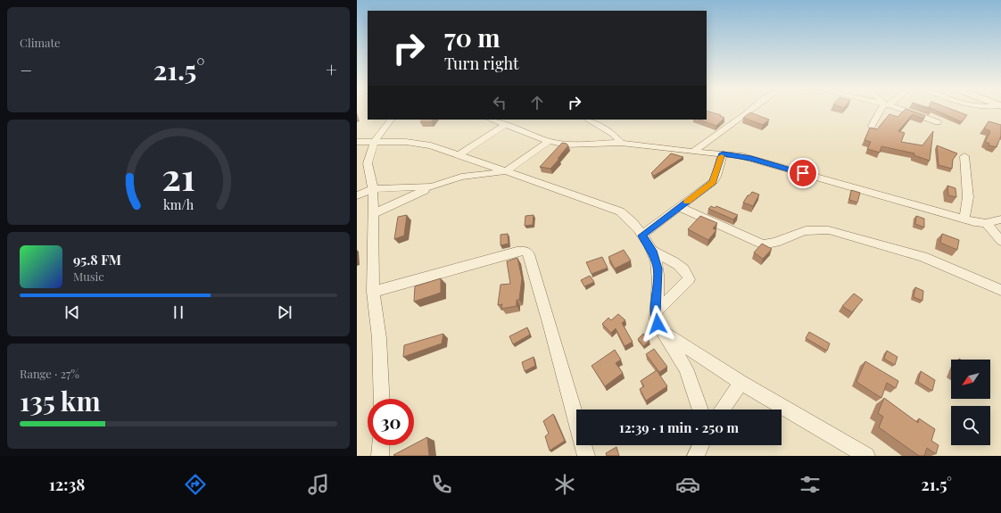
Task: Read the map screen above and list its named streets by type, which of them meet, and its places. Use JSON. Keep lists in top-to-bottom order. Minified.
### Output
{"north":"bottom left","page":{"tile":["Climate",["Range · 27%","135 km"]],"turn":["70 m","Turn right"],"heat":["−","21.5°","+"],"song":["95.8 FM","Music"],"limit":"30","trip":"12:39 · 1 min · 250 m","tabs":["12:38","21.5°"],"gauge":["21","km/h"]}}
